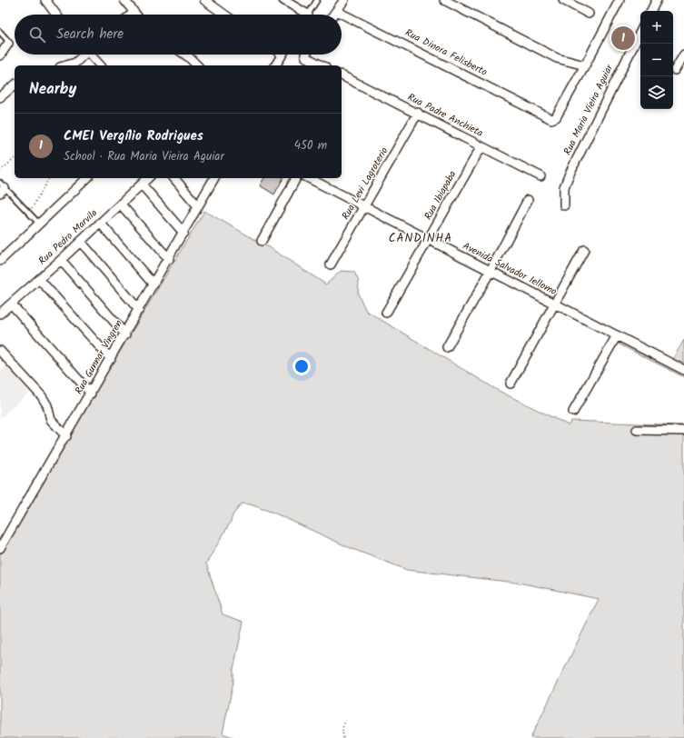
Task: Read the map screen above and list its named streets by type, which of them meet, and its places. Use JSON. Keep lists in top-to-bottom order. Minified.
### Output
{"streets":{"street":["Rua Dinora Felisberto","Rua Maria Vieira Aguiar","Rua Padre Anchieta","Rua Levi Lagroterio","Rua Ibiapaba","Rua Pedro Marvila","Avenida Salvador Iellomo","Rua Gunnar Vingren"]},"crossings":[["Rua Padre Anchieta","Rua Levi Lagroterio"],["Rua Padre Anchieta","Rua Ibiapaba"],["Rua Levi Lagroterio","Avenida Salvador Iellomo"],["Rua Ibiapaba","Avenida Salvador Iellomo"]],"districts":["CANDINHA"],"page":{"map_buttons":["+","−"],"search":"Search here","pins":"1","heading":"Nearby","list":[{"mark":"1","name":"CMEI Vergílio Rodrigues","note":"School · Rua Maria Vieira Aguiar","value":"450 m"}]}}
